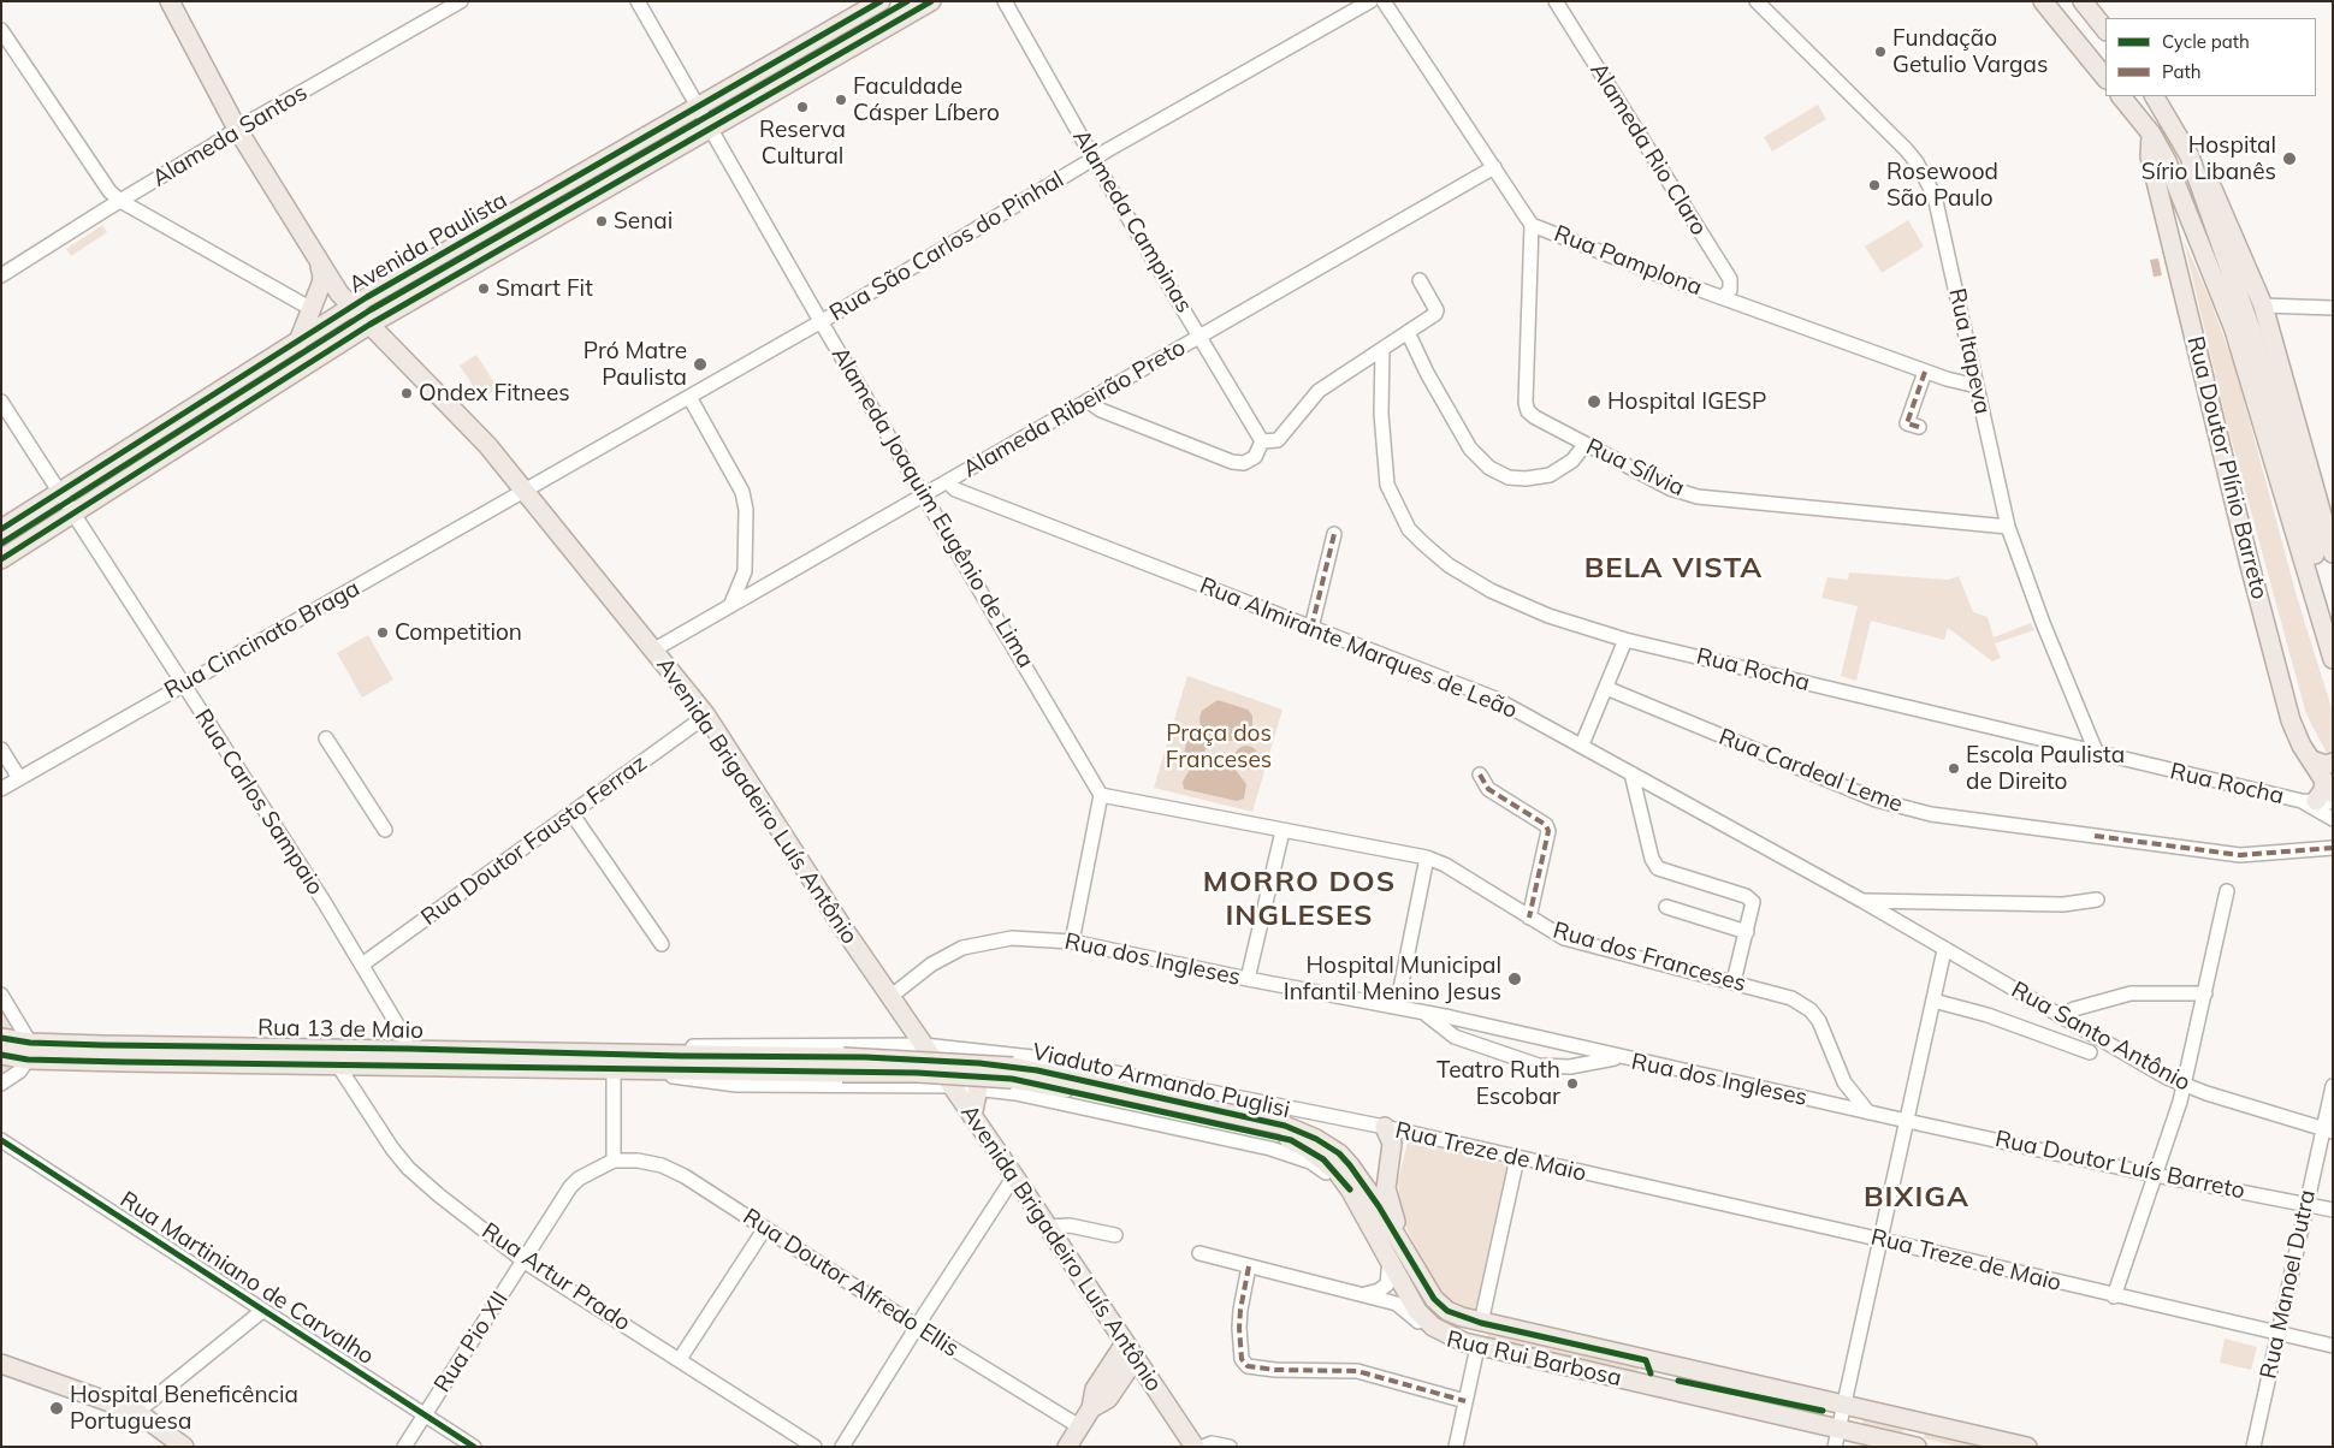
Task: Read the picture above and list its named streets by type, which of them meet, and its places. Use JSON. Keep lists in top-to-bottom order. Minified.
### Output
{"streets":{"main road":["Avenida Paulista","Rua Doutor Plínio Barreto","Avenida Brigadeiro Luís Antônio","Rua 13 de Maio","Viaduto Armando Puglisi","Rua Rui Barbosa"],"street":["Alameda Santos","Alameda Rio Claro","Alameda Campinas","Rua São Carlos do Pinhal","Rua Pamplona","Rua Itapeva","Alameda Ribeirão Preto","Rua Sílvia","Alameda Joaquim Eugênio de Lima","Rua Cincinato Braga","Rua Almirante Marques de Leão","Rua Rocha","Rua Cardeal Leme","Rua Carlos Sampaio","Rua Doutor Fausto Ferraz","Rua dos Franceses","Rua dos Ingleses","Rua Santo Antônio","Rua Treze de Maio","Rua Doutor Luís Barreto","Rua Artur Prado","Rua Martiniano de Carvalho","Rua Doutor Alfredo Ellis","Rua Manoel Dutra","Rua Pio XII"]},"crossings":[["Alameda Santos","Avenida Brigadeiro Luís Antônio"],["Alameda Rio Claro","Rua Pamplona"],["Alameda Campinas","Rua São Carlos do Pinhal"],["Alameda Campinas","Alameda Ribeirão Preto"],["Avenida Paulista","Alameda Joaquim Eugênio de Lima"],["Avenida Paulista","Avenida Brigadeiro Luís Antônio"],["Avenida Paulista","Rua Carlos Sampaio"],["Rua São Carlos do Pinhal","Alameda Joaquim Eugênio de Lima"],["Rua São Carlos do Pinhal","Rua Cincinato Braga"],["Rua São Carlos do Pinhal","Avenida Brigadeiro Luís Antônio"],["Rua Pamplona","Rua Itapeva"],["Rua Pamplona","Alameda Ribeirão Preto"],["Rua Pamplona","Rua Sílvia"],["Rua Itapeva","Rua Sílvia"],["Rua Itapeva","Rua Rocha"],["Alameda Ribeirão Preto","Alameda Joaquim Eugênio de Lima"],["Alameda Ribeirão Preto","Rua Almirante Marques de Leão"],["Alameda Ribeirão Preto","Avenida Brigadeiro Luís Antônio"],["Rua Doutor Plínio Barreto","Rua Rocha"],["Alameda Joaquim Eugênio de Lima","Rua dos Franceses"],["Rua Cincinato Braga","Avenida Brigadeiro Luís Antônio"],["Rua Cincinato Braga","Rua Carlos Sampaio"],["Rua Almirante Marques de Leão","Rua Santo Antônio"],["Avenida Brigadeiro Luís Antônio","Rua Doutor Fausto Ferraz"],["Avenida Brigadeiro Luís Antônio","Rua dos Ingleses"],["Avenida Brigadeiro Luís Antônio","Rua Treze de Maio"],["Rua Carlos Sampaio","Rua Doutor Fausto Ferraz"],["Rua Carlos Sampaio","Rua 13 de Maio"],["Rua dos Franceses","Rua dos Ingleses"],["Rua dos Ingleses","Rua Doutor Luís Barreto"],["Rua 13 de Maio","Viaduto Armando Puglisi"],["Rua 13 de Maio","Rua Treze de Maio"],["Rua 13 de Maio","Rua Artur Prado"],["Rua Santo Antônio","Rua Manoel Dutra"],["Viaduto Armando Puglisi","Rua Rui Barbosa"],["Rua Treze de Maio","Rua Manoel Dutra"],["Rua Doutor Luís Barreto","Rua Manoel Dutra"],["Rua Artur Prado","Rua Pio XII"],["Rua Martiniano de Carvalho","Rua Pio XII"],["Rua Doutor Alfredo Ellis","Rua Pio XII"]],"districts":["BELA VISTA","MORRO DOS INGLESES","BIXIGA"],"parks":["Praça dos Franceses"],"places":["Fundação Getulio Vargas","Faculdade Cásper Líbero","Reserva Cultural","Hospital Sírio Libanês","Rosewood São Paulo","Senai","Smart Fit","Pró Matre Paulista","Ondex Fitnees","Hospital IGESP","Competition","Escola Paulista de Direito","Hospital Municipal Infantil Menino Jesus","Teatro Ruth Escobar","Hospital Beneficência Portuguesa"],"legend":["Cycle path","Path"]}
